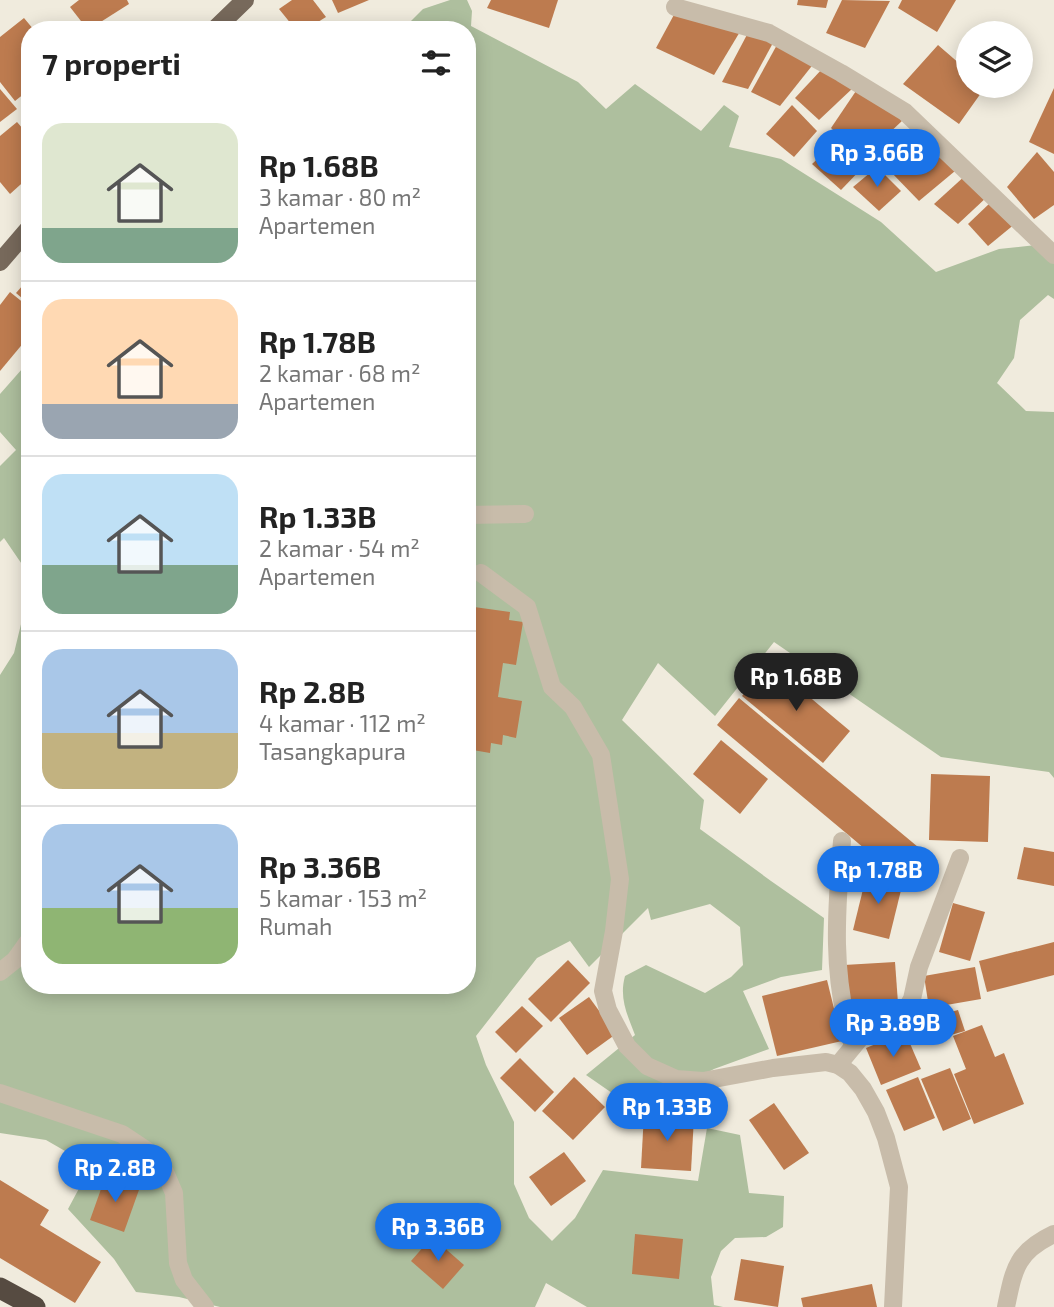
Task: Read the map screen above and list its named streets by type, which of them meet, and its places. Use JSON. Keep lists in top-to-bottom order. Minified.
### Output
{"page":{"heading":"7 properti","list":[{"name":"Rp 1.68B","note":"3 kamar · 80 m² · Apartemen"},{"name":"Rp 1.78B","note":"2 kamar · 68 m² · Apartemen"},{"name":"Rp 1.33B","note":"2 kamar · 54 m² · Apartemen"},{"name":"Rp 2.8B","note":"4 kamar · 112 m² · Tasangkapura"},{"name":"Rp 3.36B","note":"5 kamar · 153 m² · Rumah"}],"price":["Rp 3.66B","Rp 1.68B","Rp 1.78B","Rp 3.89B","Rp 1.33B","Rp 2.8B","Rp 3.36B"]}}
